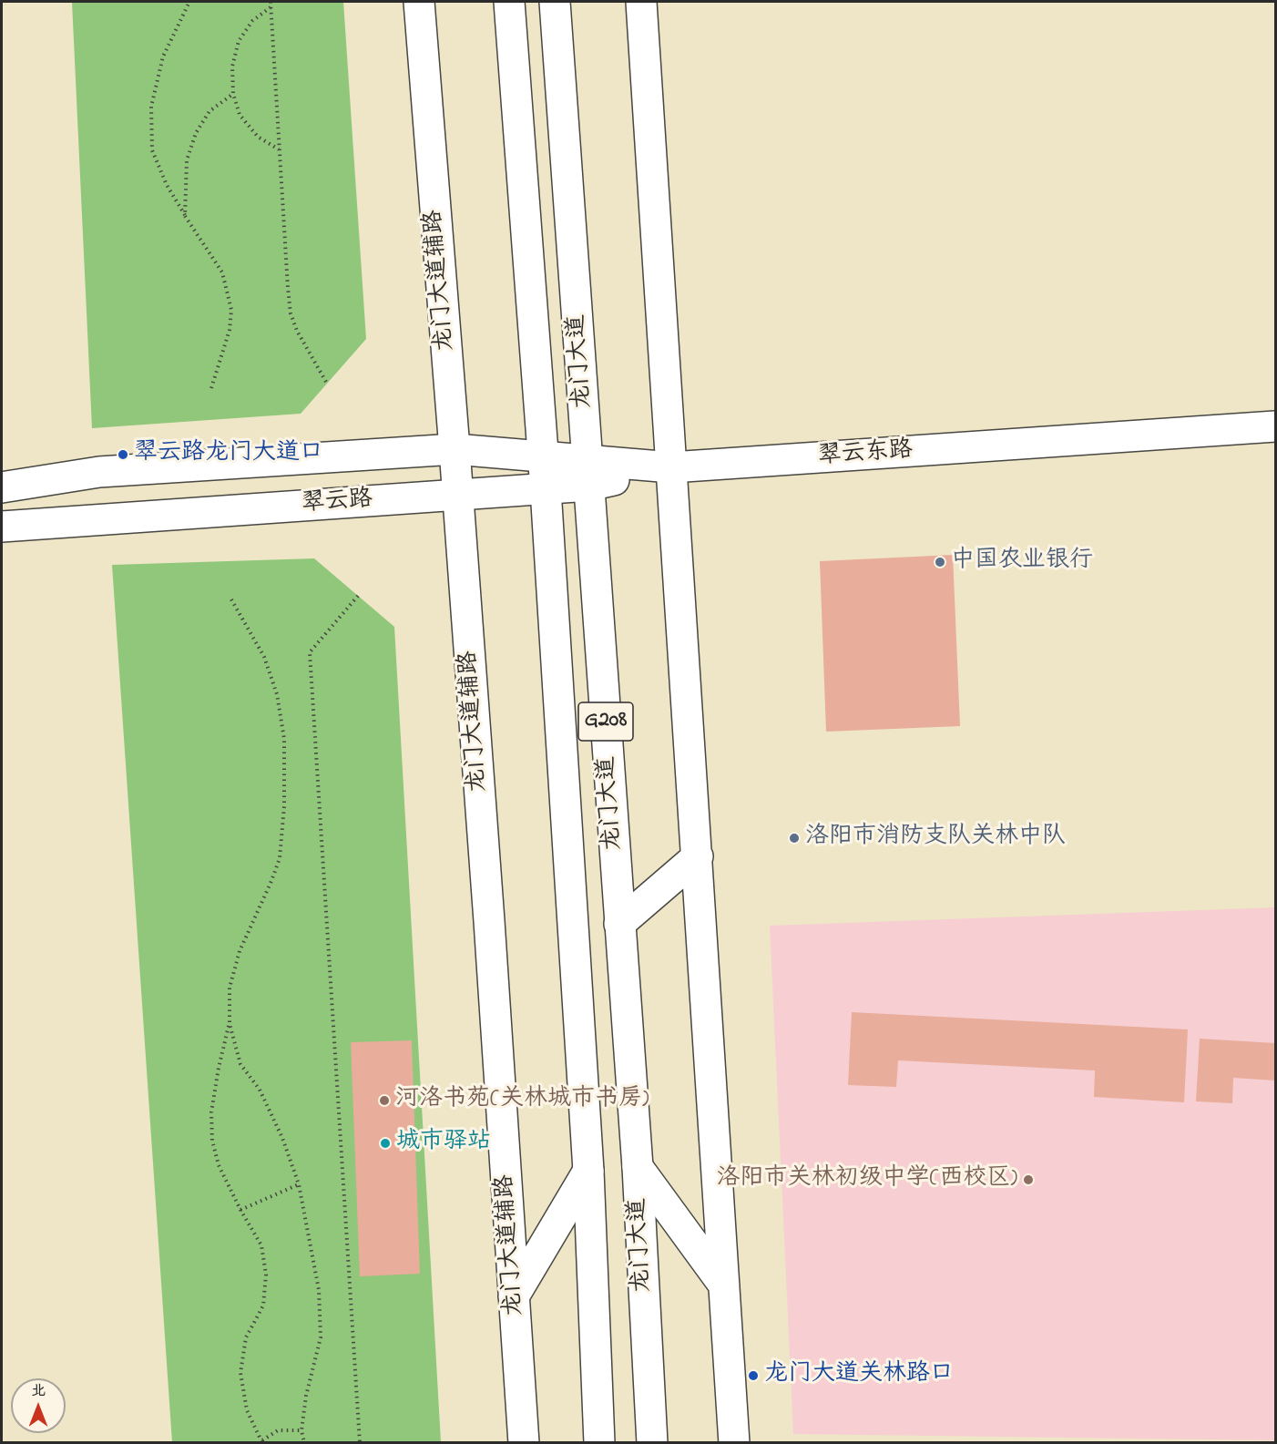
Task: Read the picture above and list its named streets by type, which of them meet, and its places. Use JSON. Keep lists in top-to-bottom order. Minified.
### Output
{"streets":{"main road":["龙门大道辅路","龙门大道","翠云东路","翠云路","G208"]},"crossings":[["龙门大道辅路","翠云路"],["龙门大道","翠云路"],["翠云东路","翠云路"]],"places":["翠云路龙门大道口","中国农业银行","洛阳市消防支队关林中队","河洛书苑(关林城市书房)","城市驿站","洛阳市关林初级中学(西校区)","龙门大道关林路口"],"north":"top"}
